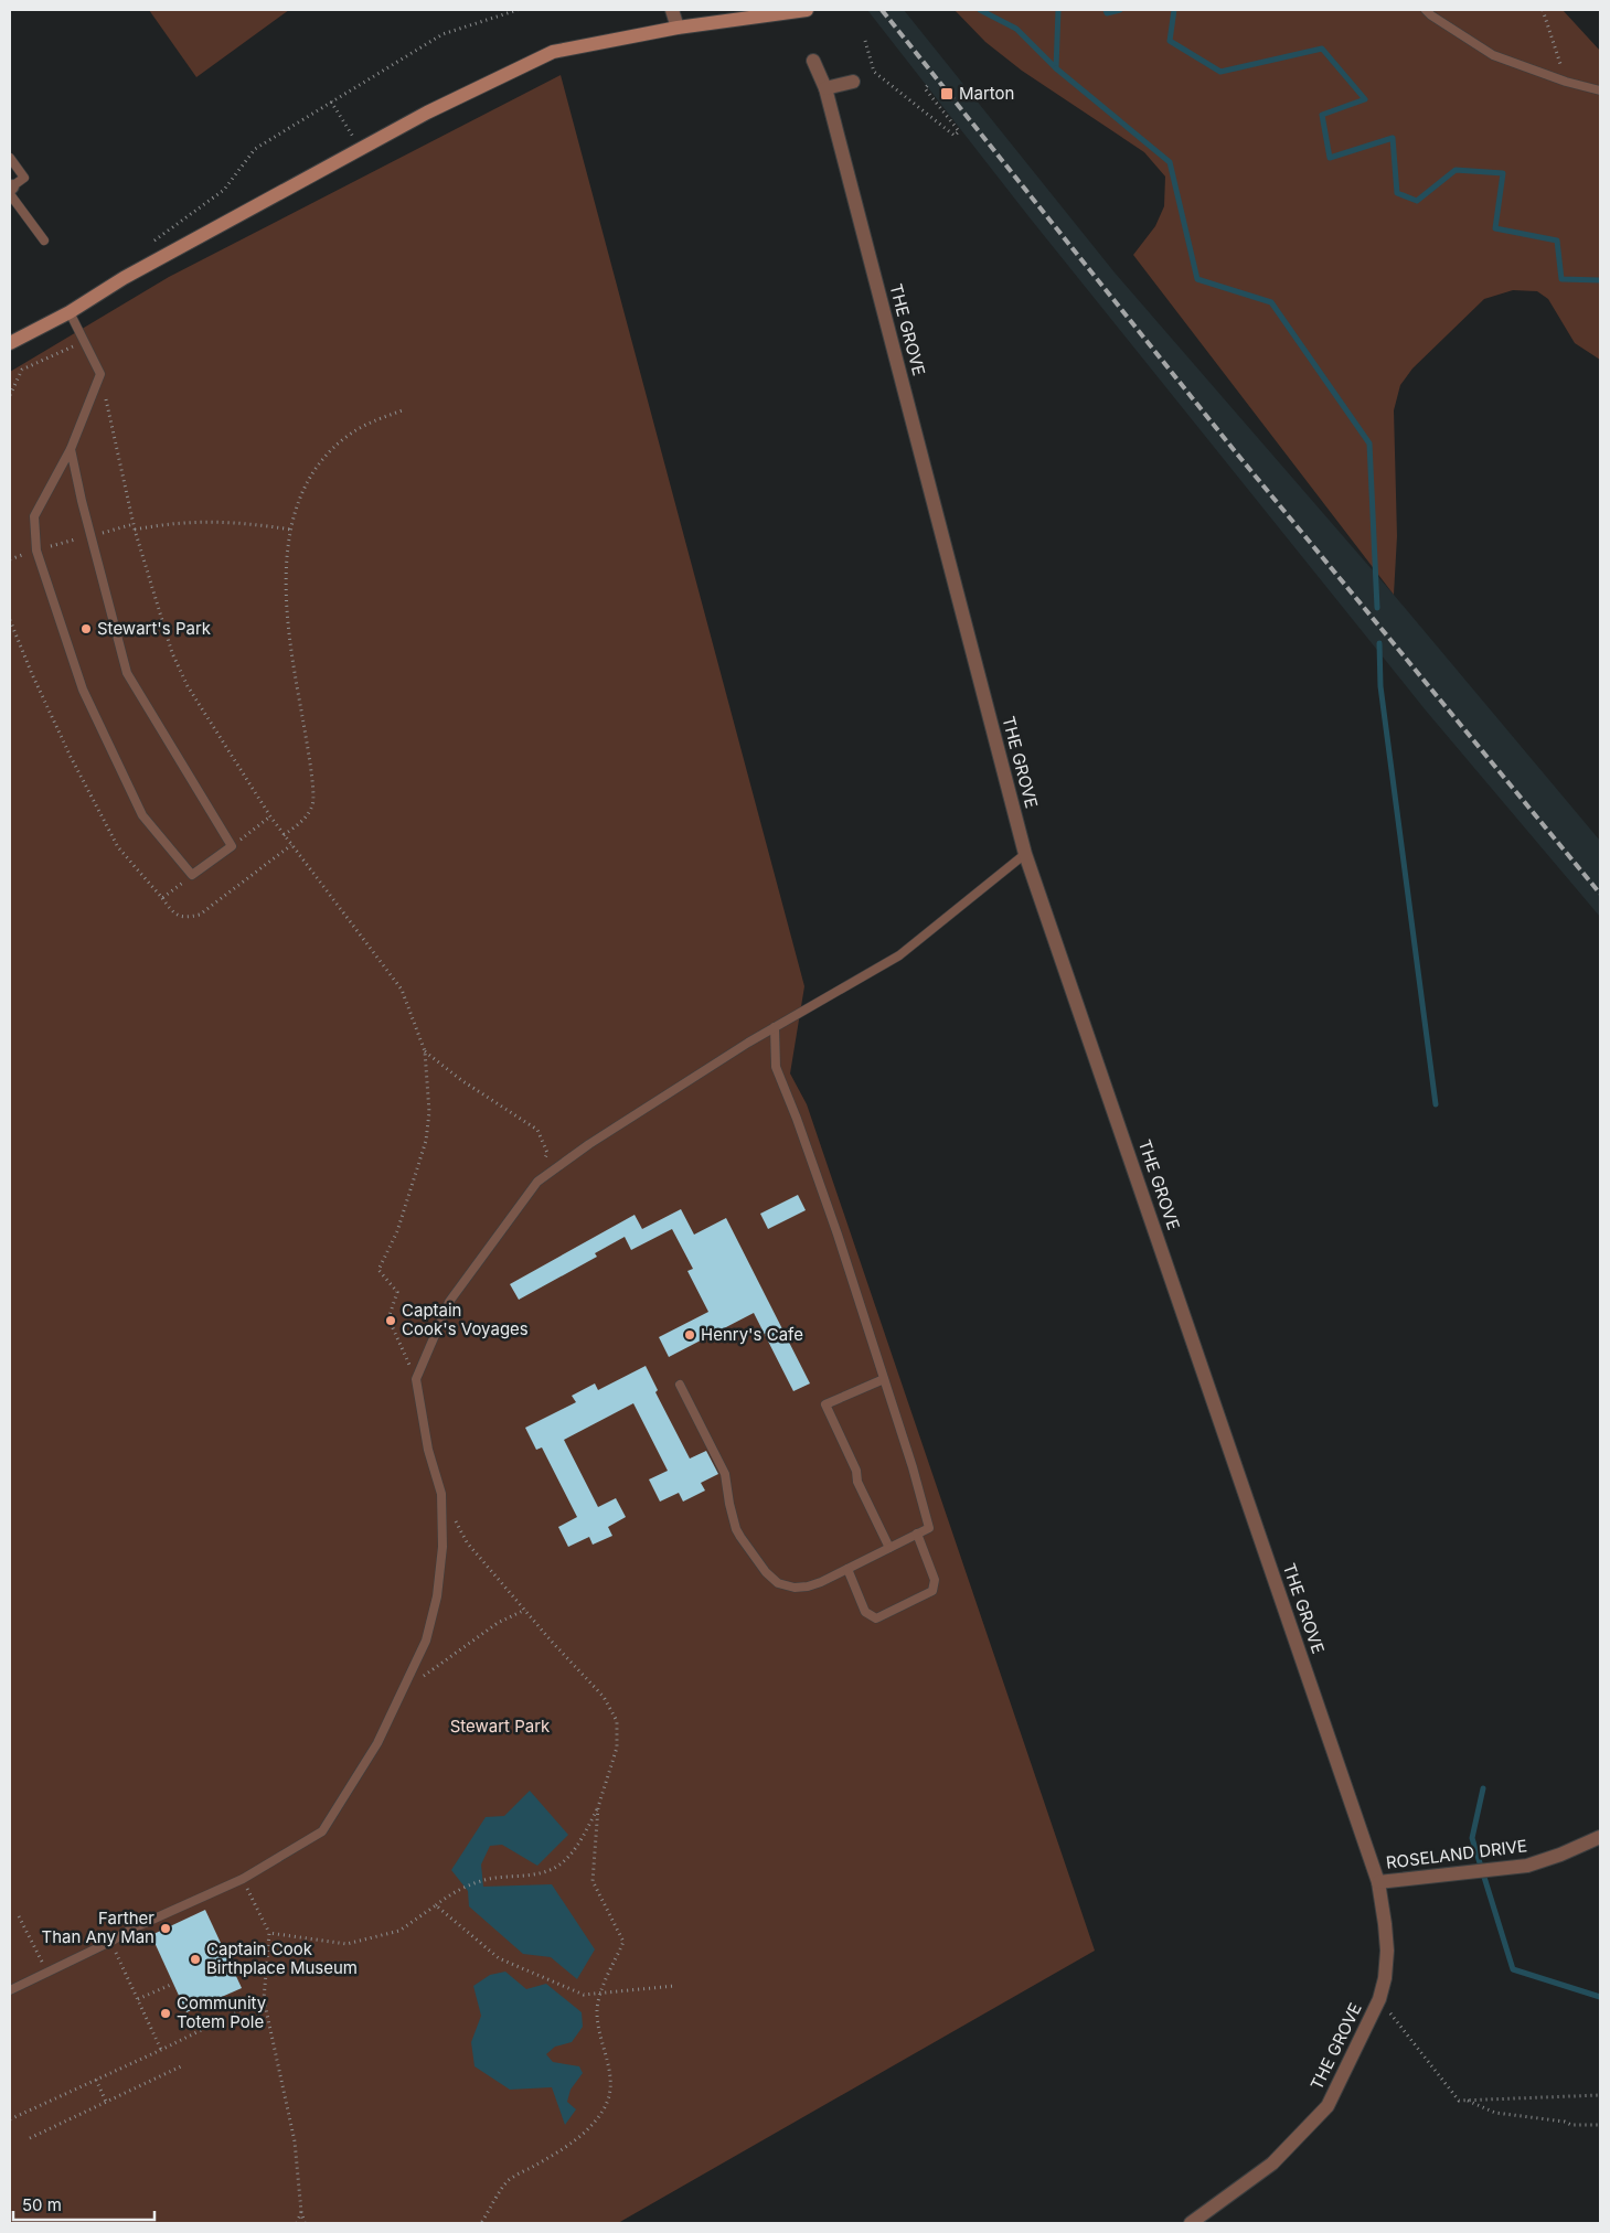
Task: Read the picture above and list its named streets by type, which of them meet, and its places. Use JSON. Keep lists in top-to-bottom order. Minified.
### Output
{"streets":{"street":["THE GROVE","ROSELAND DRIVE"]},"crossings":[["THE GROVE","ROSELAND DRIVE"]],"parks":["Stewart Park"],"places":{"transit":["Marton"],"other":["Stewart's Park","Captain Cook's Voyages","Henry's Cafe","Farther Than Any Man","Captain Cook Birthplace Museum","Community Totem Pole"]},"scale_bar":"50 m"}
